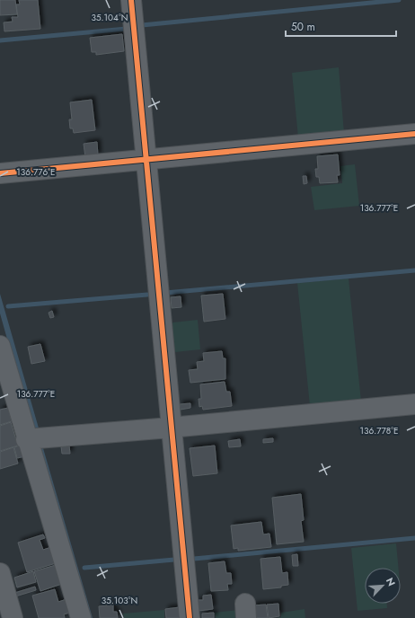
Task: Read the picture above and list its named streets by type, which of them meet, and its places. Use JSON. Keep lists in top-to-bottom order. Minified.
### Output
{"scale_bar":"50 m","north":"top right","coordinates":["35.104°N","136.776°E","136.777°E","136.778°E","35.103°N"]}
